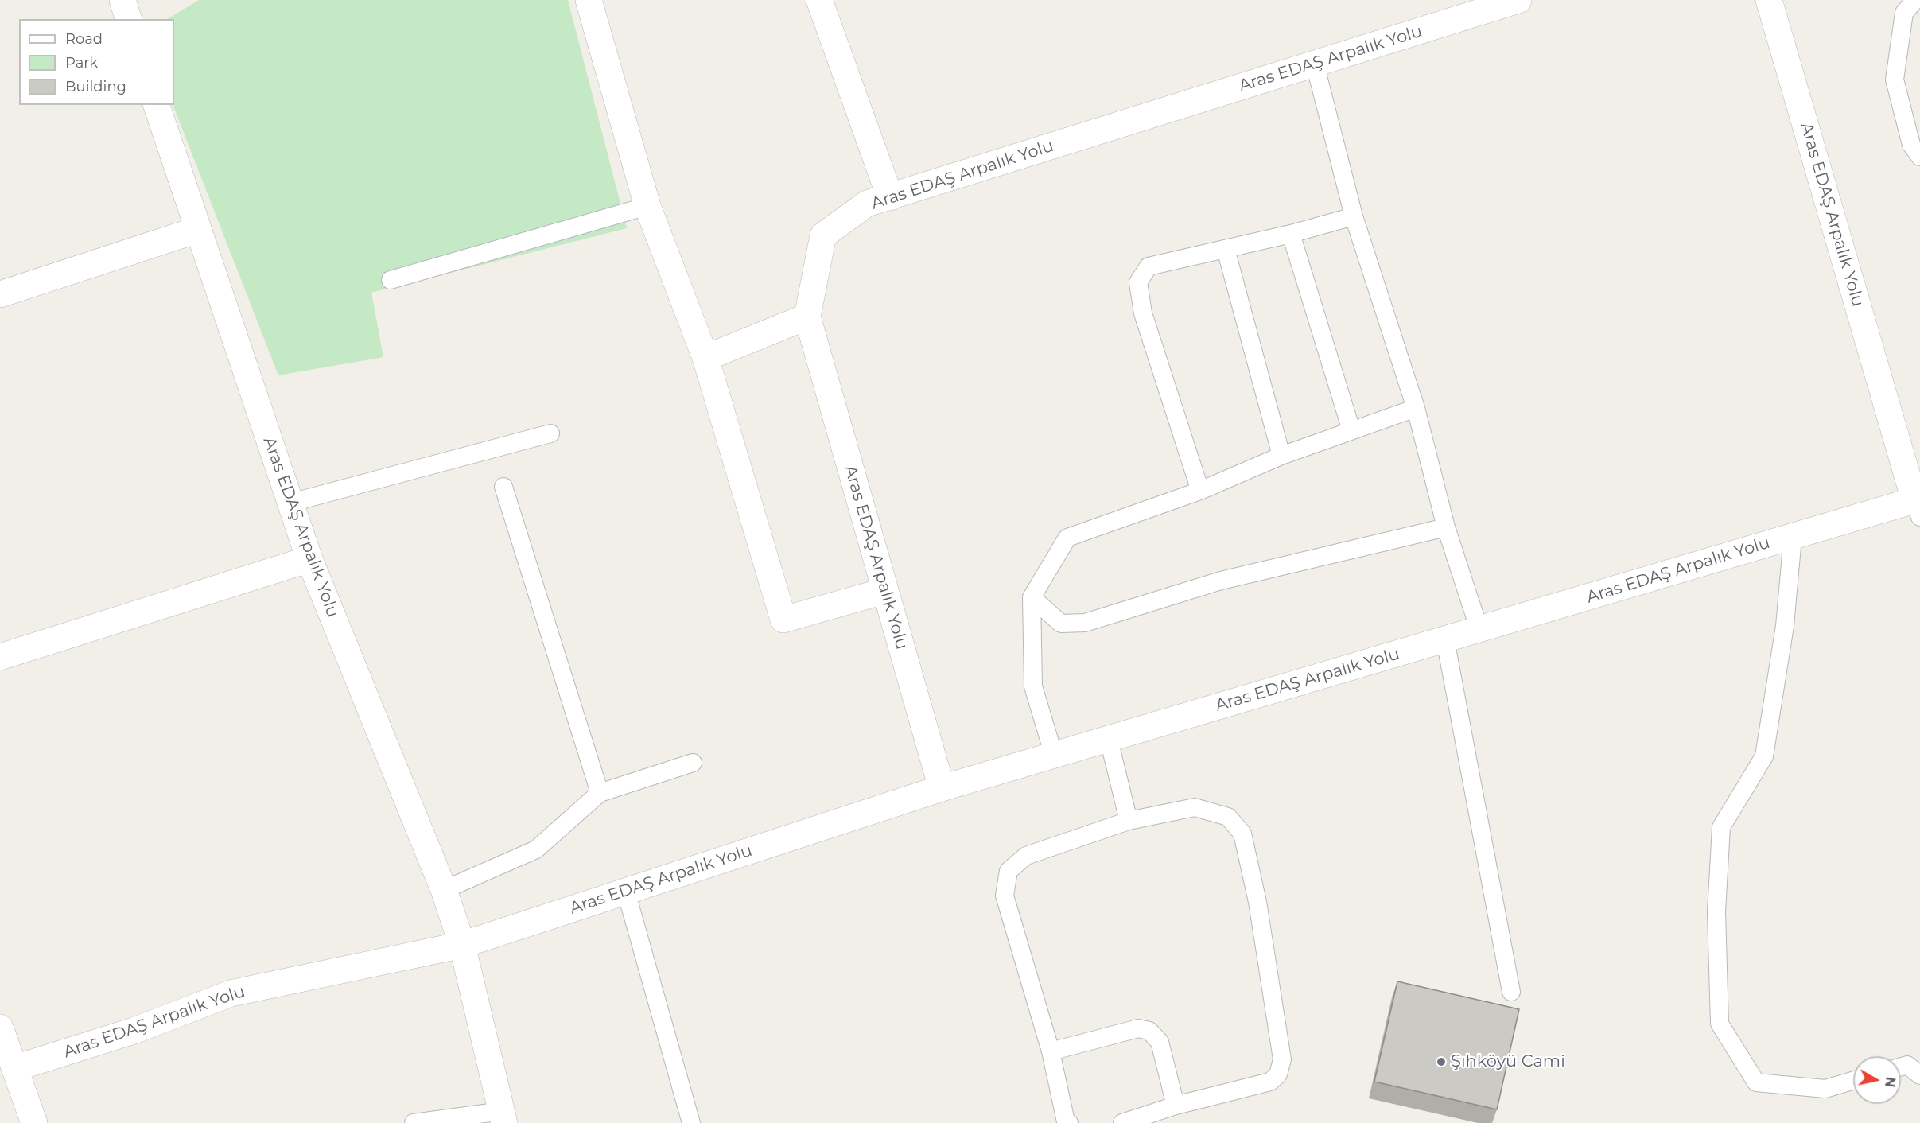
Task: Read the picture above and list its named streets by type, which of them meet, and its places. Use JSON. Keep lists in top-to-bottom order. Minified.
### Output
{"streets":{"street":["Aras EDAŞ Arpalık Yolu"]},"places":["Şıhköyü Cami"],"legend":["Road","Park","Building"],"north":"right"}
